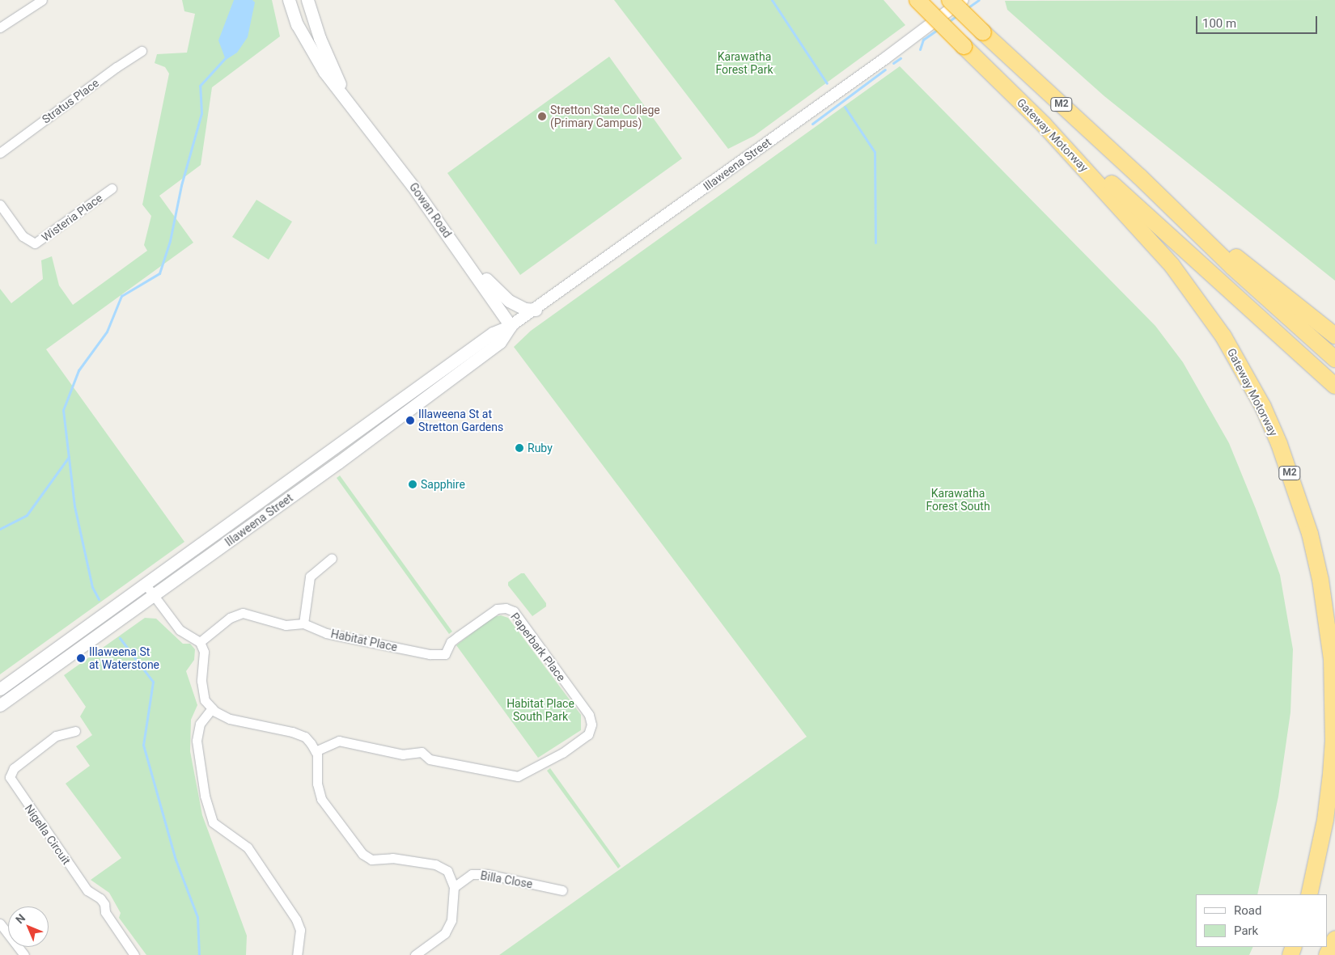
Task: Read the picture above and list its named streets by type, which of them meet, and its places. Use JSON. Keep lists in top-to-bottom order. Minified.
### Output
{"streets":{"highway":["M2","Gateway Motorway"],"main road":["Illaweena Street","Gowan Road"],"street":["Stratus Place","Wisteria Place","Habitat Place","Paperbark Place","Nigella Circuit","Billa Close"]},"crossings":[["Illaweena Street","Gowan Road"],["Habitat Place","Paperbark Place"]],"parks":["Karawatha Forest Park","Karawatha Forest South","Habitat Place South Park"],"places":["Stretton State College (Primary Campus)","Illaweena St at Stretton Gardens","Ruby","Sapphire","Illaweena St at Waterstone"],"legend":["Road","Park"],"scale_bar":"100 m","north":"top left"}
